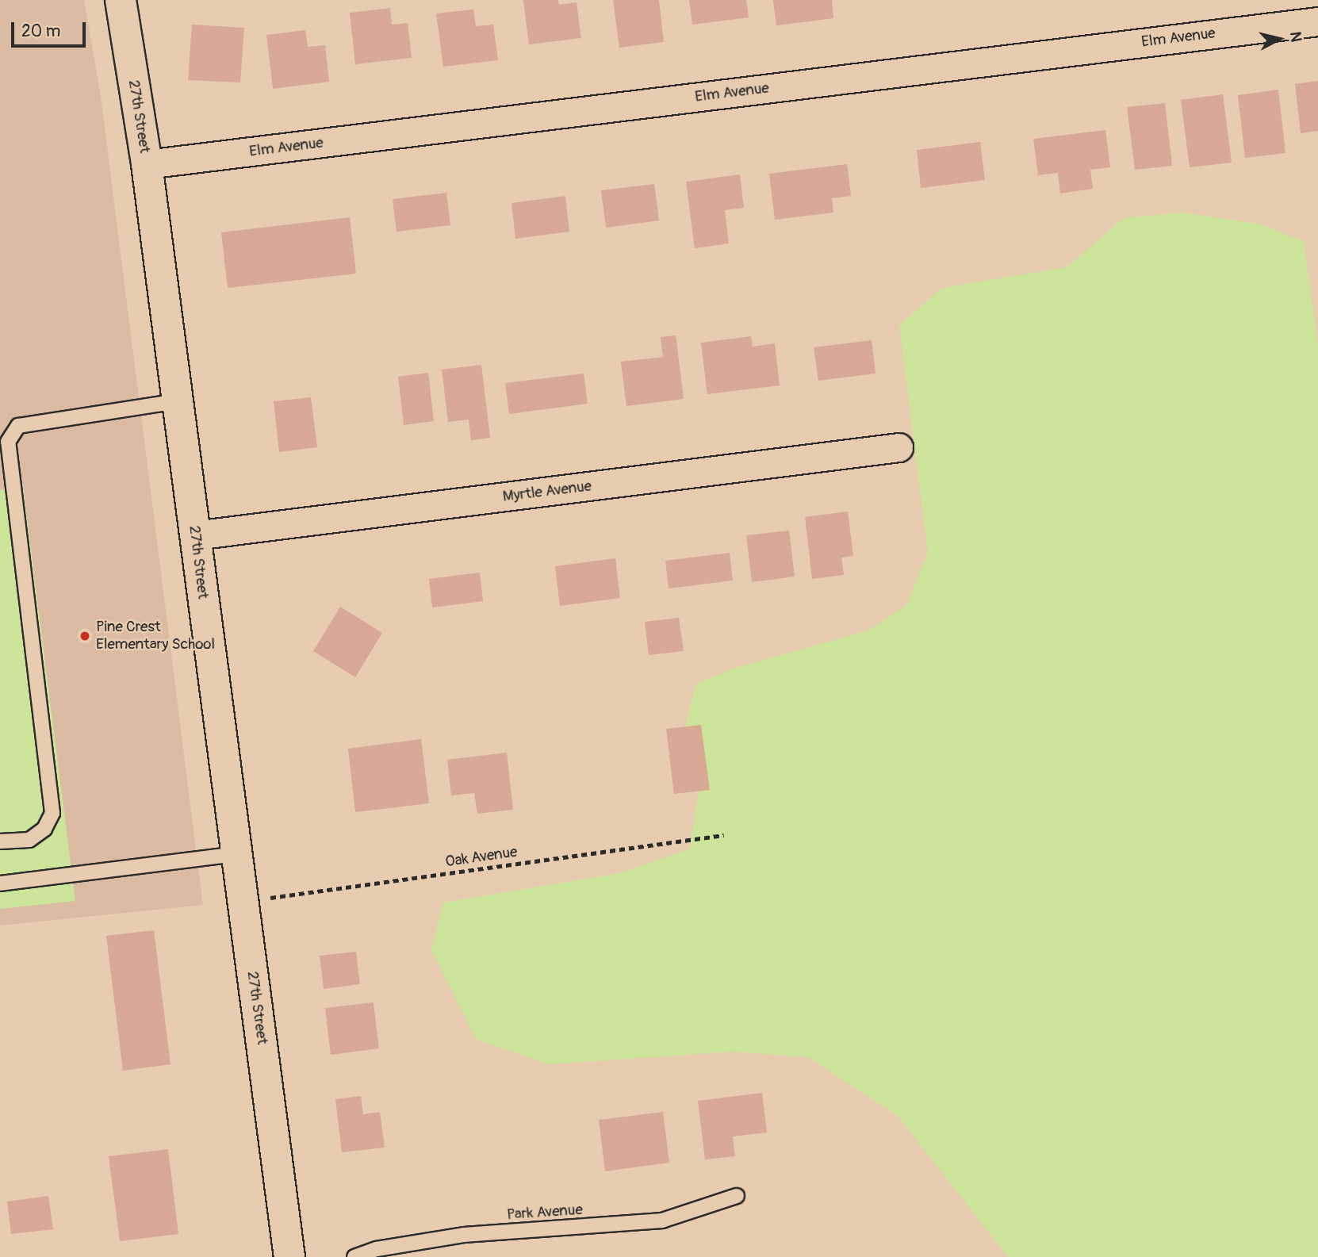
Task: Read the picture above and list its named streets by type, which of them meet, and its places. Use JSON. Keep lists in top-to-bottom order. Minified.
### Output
{"streets":{"main road":["27th Street"],"street":["Elm Avenue","Myrtle Avenue"],"lane":["Park Avenue"],"path":["Oak Avenue"]},"crossings":[["Elm Avenue","27th Street"],["27th Street","Myrtle Avenue"],["27th Street","Oak Avenue"]],"places":["Pine Crest Elementary School"],"scale_bar":"20 m","north":"right"}
